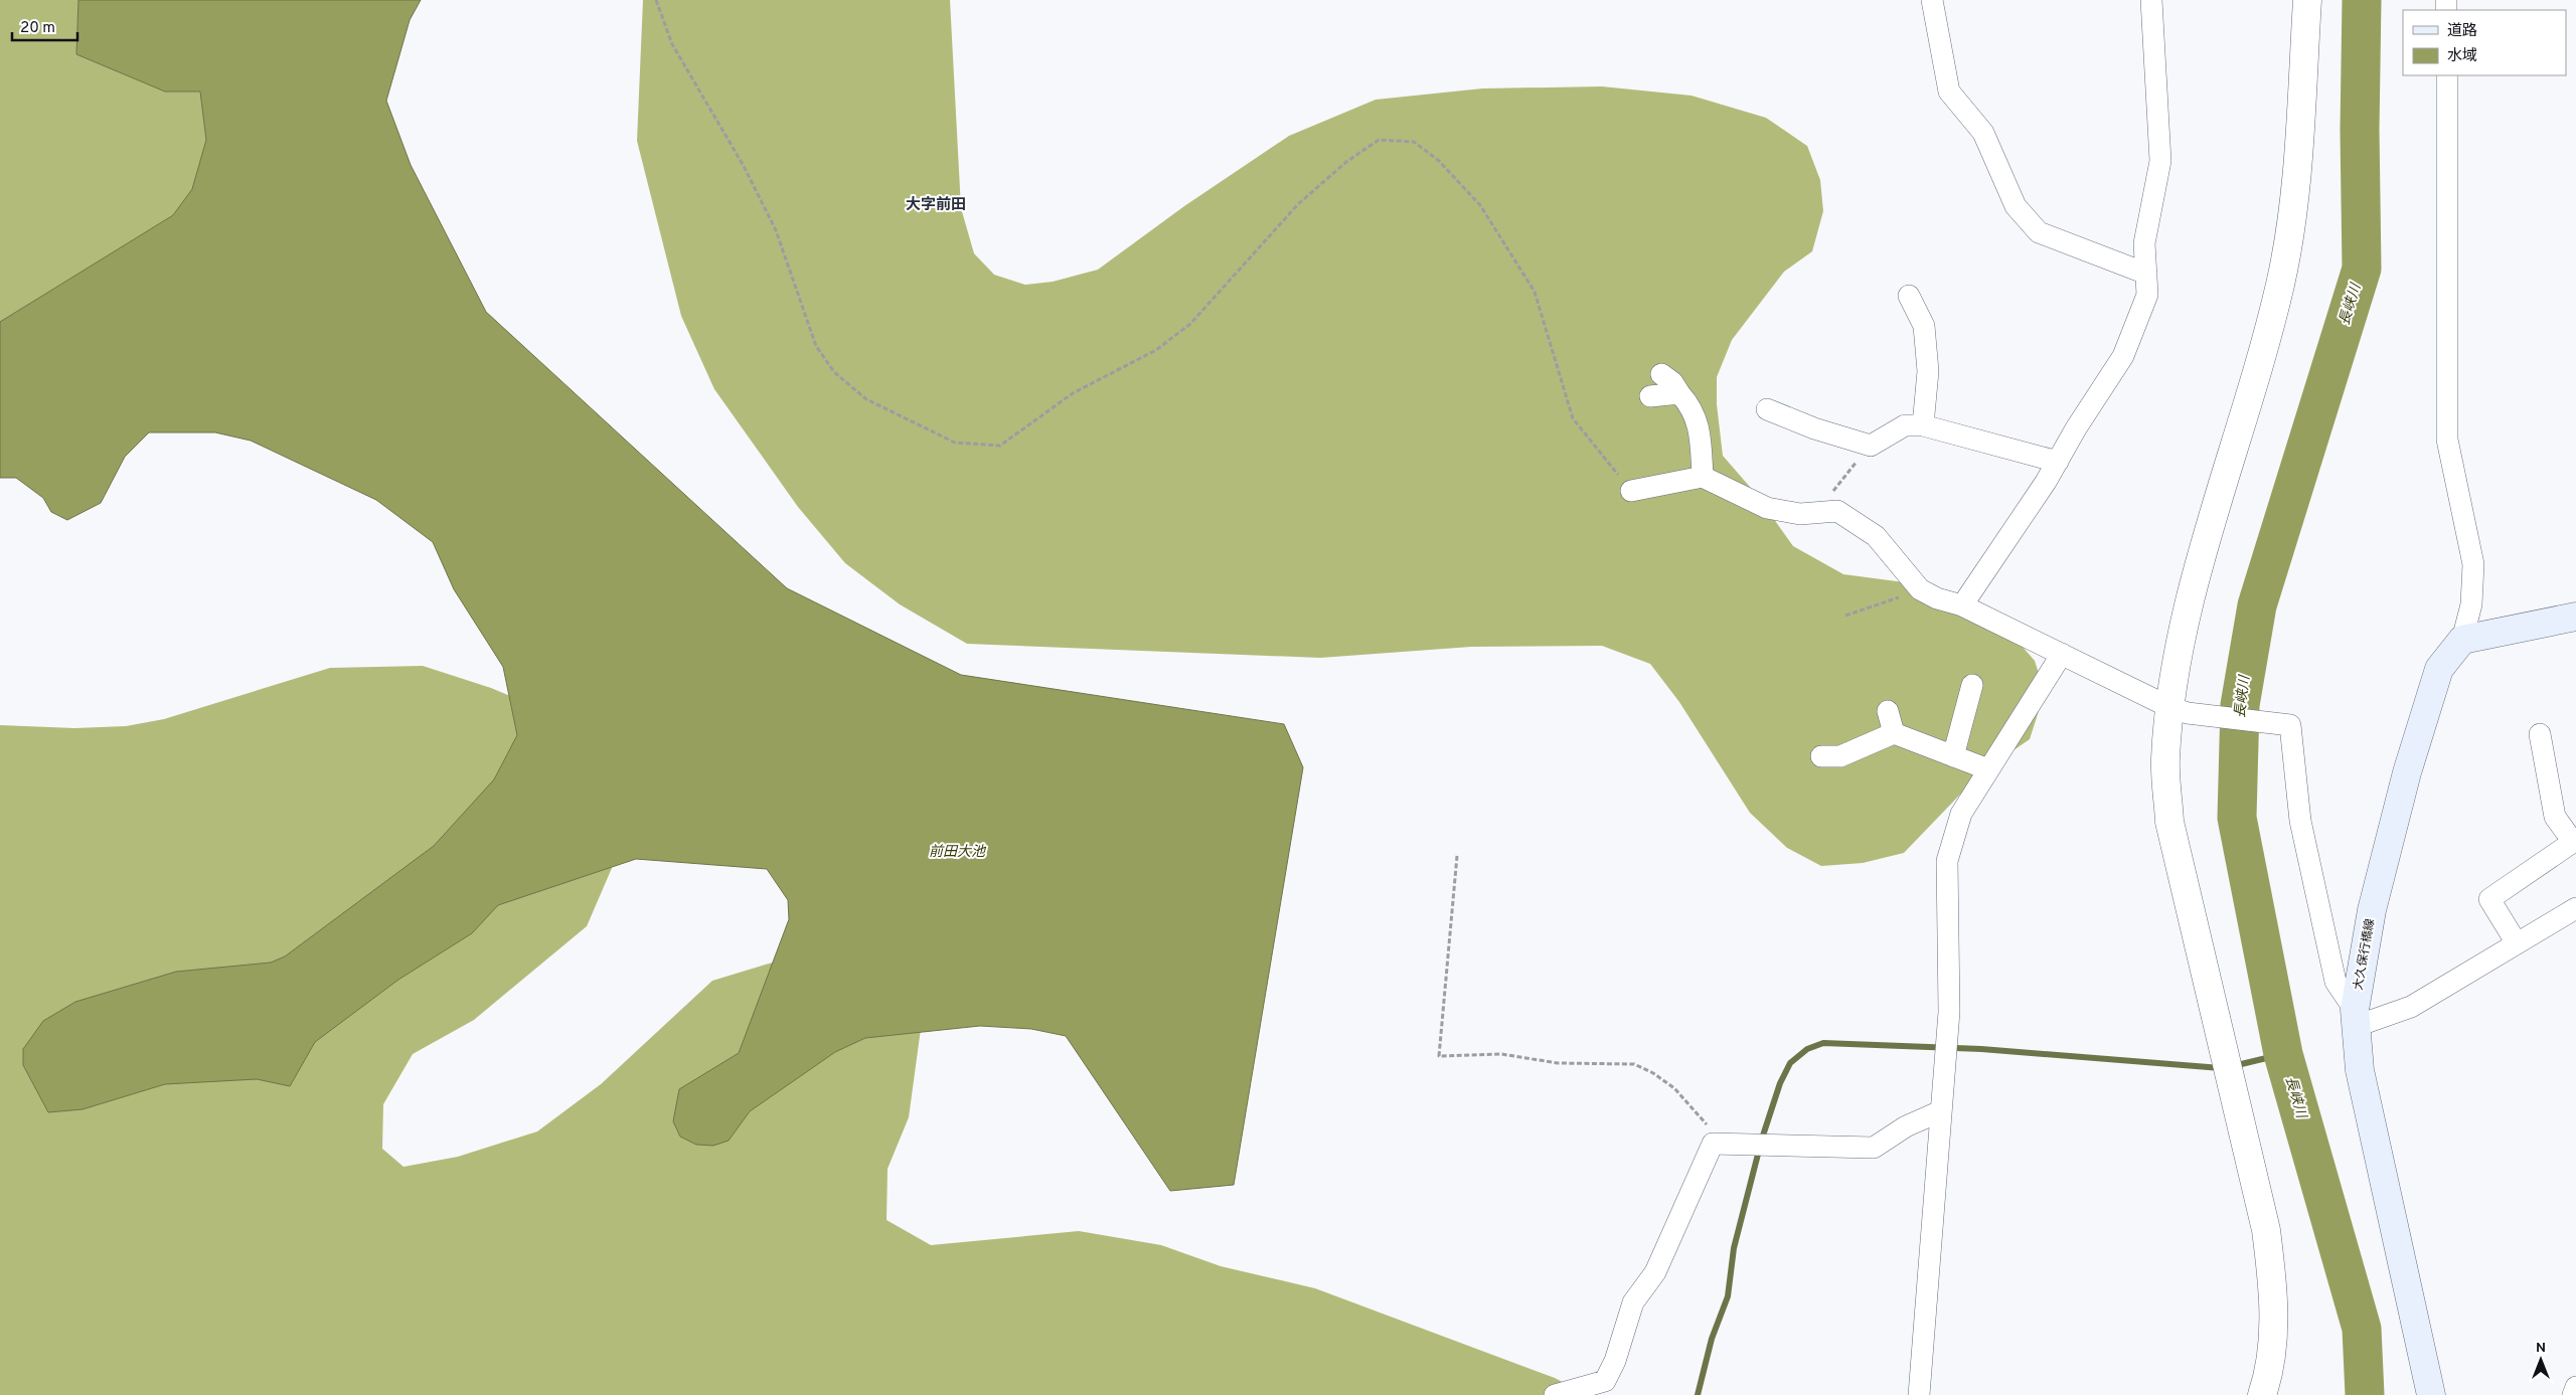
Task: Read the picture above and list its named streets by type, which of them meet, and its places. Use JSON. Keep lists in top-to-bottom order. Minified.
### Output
{"streets":{"main road":["大久保行橋線"]},"districts":["大字前田"],"water":["長峡川","前田大池"],"legend":["道路","水域"],"scale_bar":"20 m","north":"top"}
